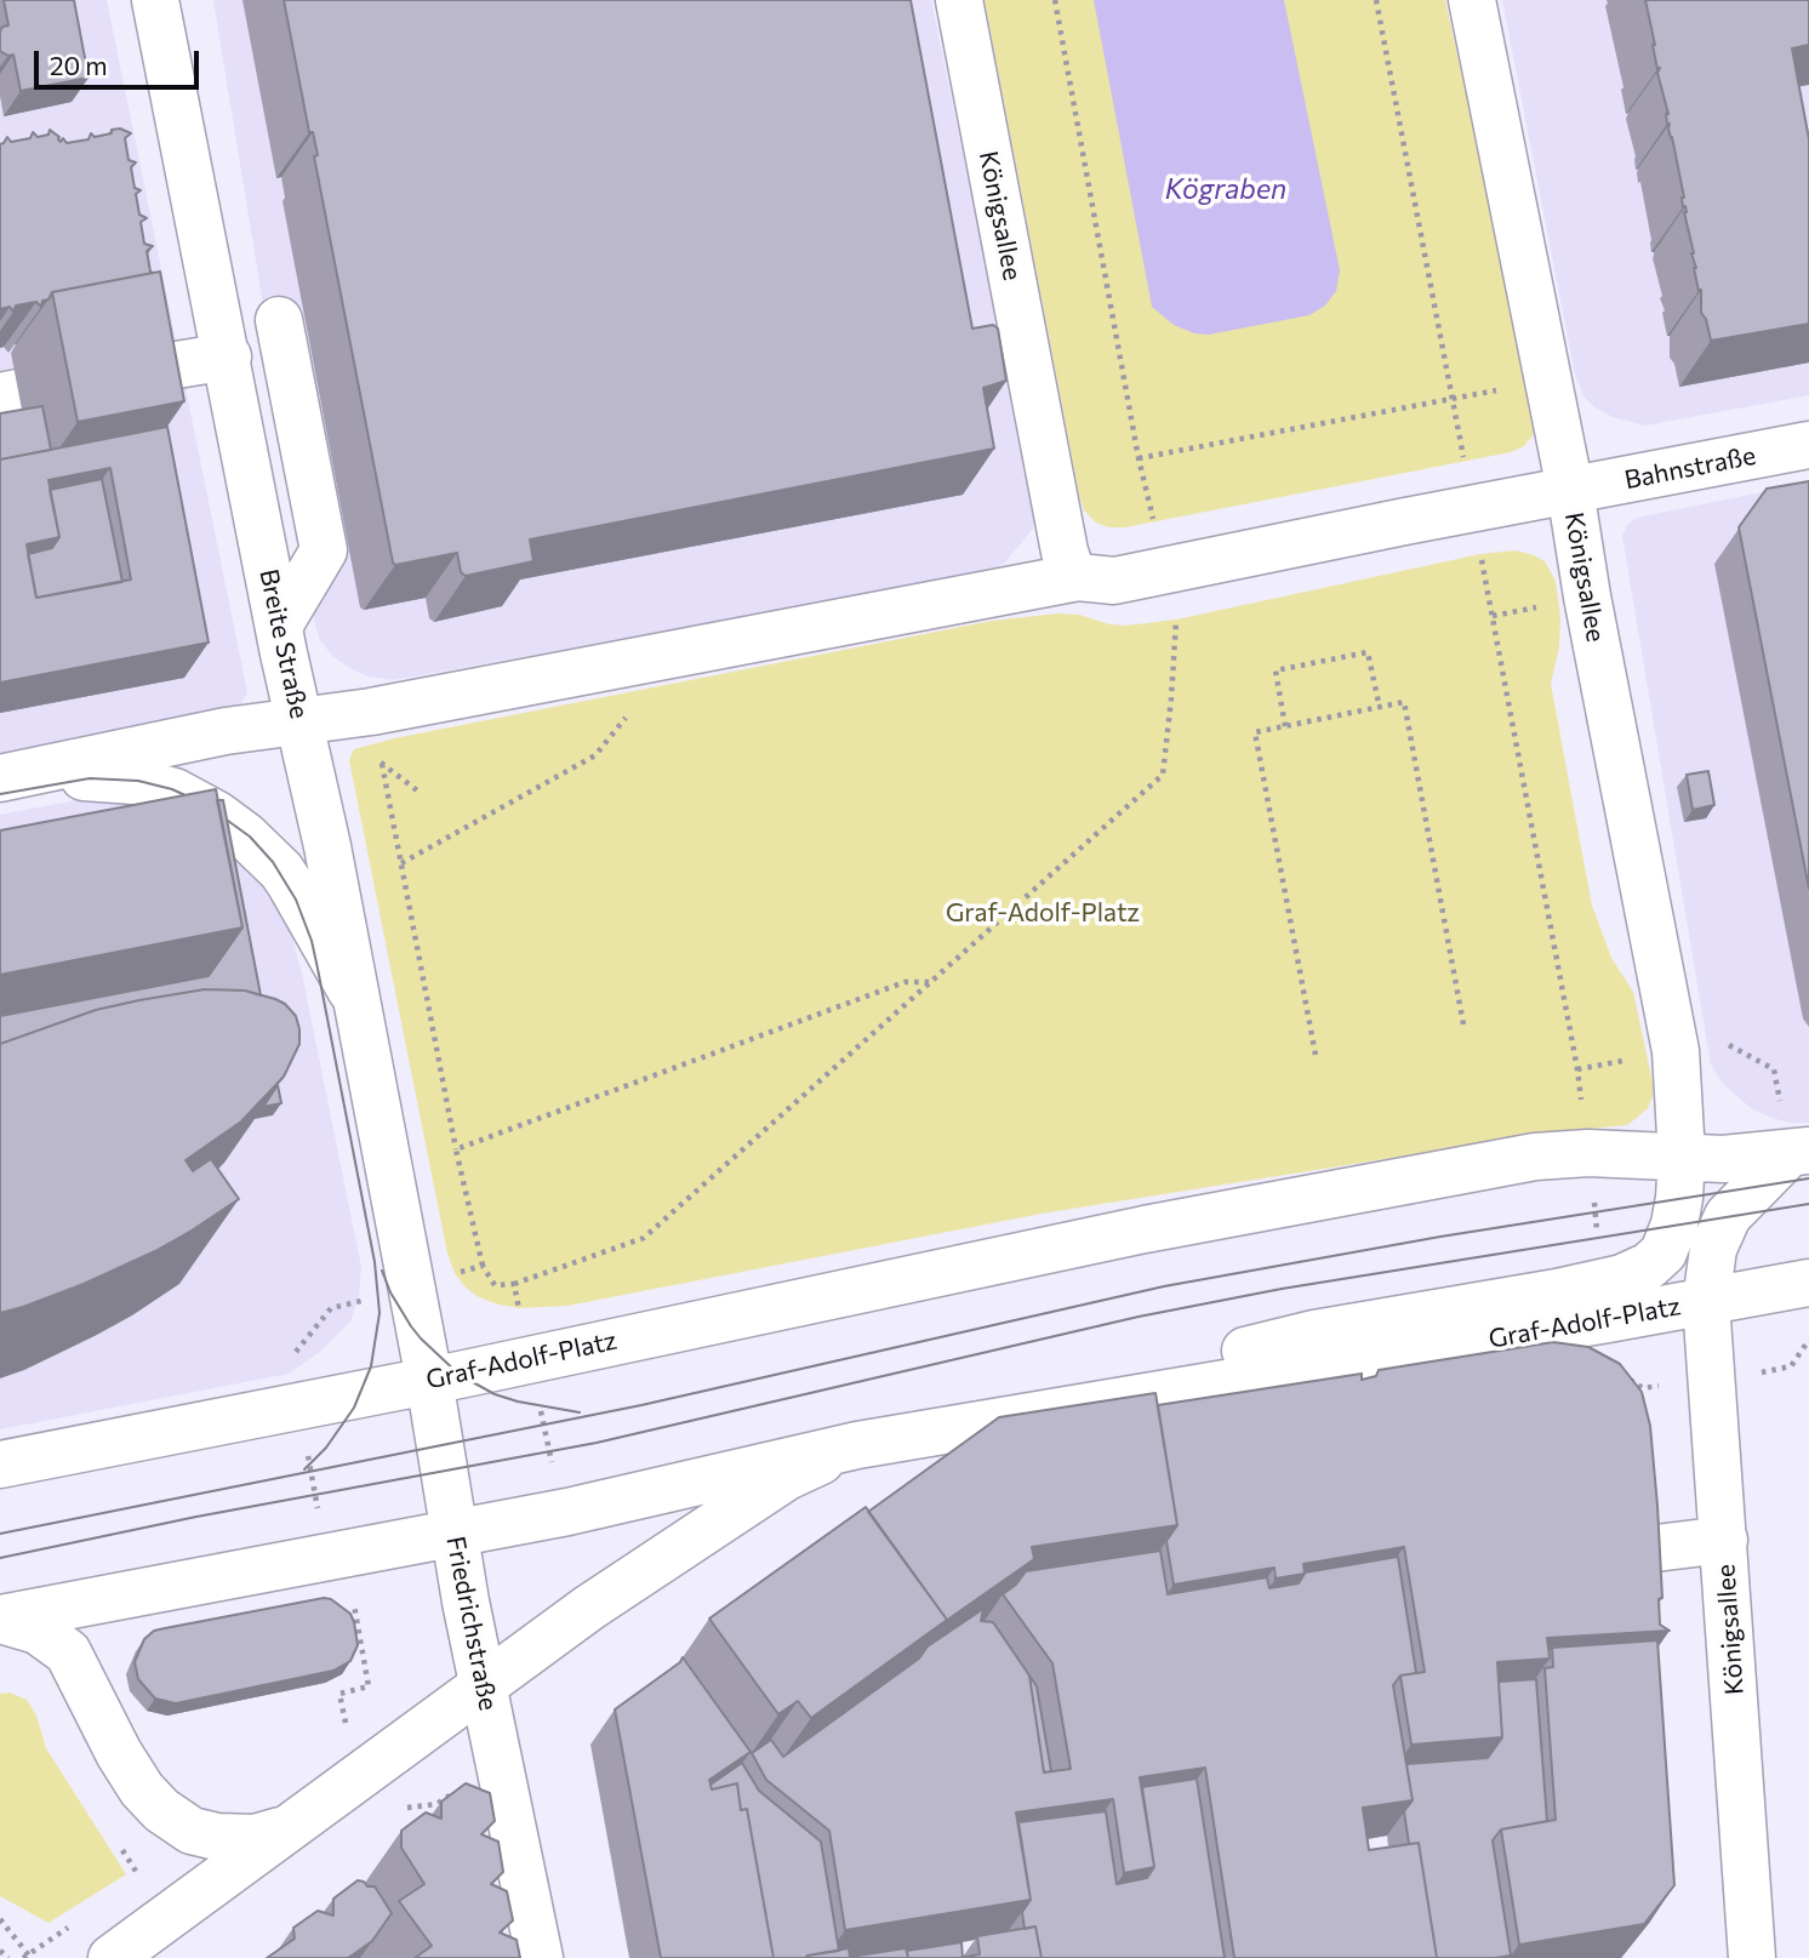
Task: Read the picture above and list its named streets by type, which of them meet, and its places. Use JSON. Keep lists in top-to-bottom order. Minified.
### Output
{"streets":{"main road":["Königsallee","Bahnstraße","Breite Straße","Graf-Adolf-Platz","Friedrichstraße"]},"crossings":[["Königsallee","Bahnstraße"],["Königsallee","Graf-Adolf-Platz"],["Breite Straße","Friedrichstraße"],["Graf-Adolf-Platz","Friedrichstraße"]],"water":["Kögraben"],"parks":["Graf-Adolf-Platz"],"scale_bar":"20 m"}
